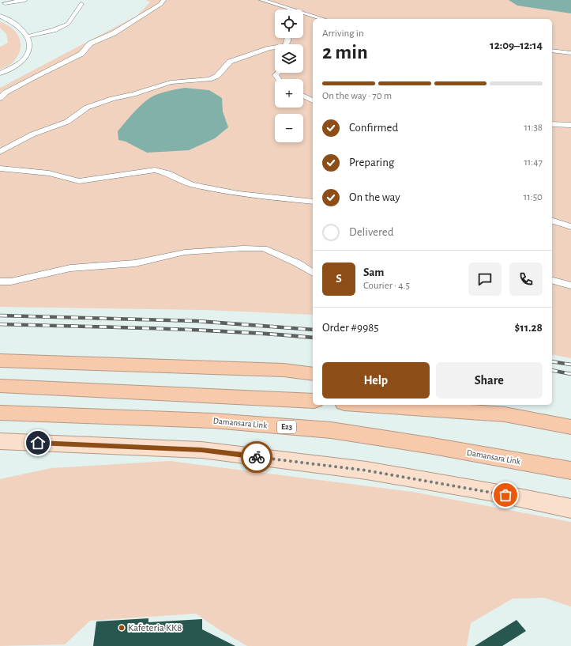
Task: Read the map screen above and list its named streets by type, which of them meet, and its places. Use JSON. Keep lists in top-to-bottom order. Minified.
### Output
{"streets":{"highway":["Damansara Link","E23"]},"places":["Kafeteria KK8"],"page":{"map_buttons":["+","−"],"heading":["2 min","Arriving in","12:09–12:14"],"panel":["Sam","Courier · 4.5","Order #9985","$11.28"],"bar":"On the way · 70 m","list":[["Confirmed","11:38"],["Preparing","11:47"],["On the way","11:50"],"Delivered"],"round":"S","buttons":["Help","Share"]}}
